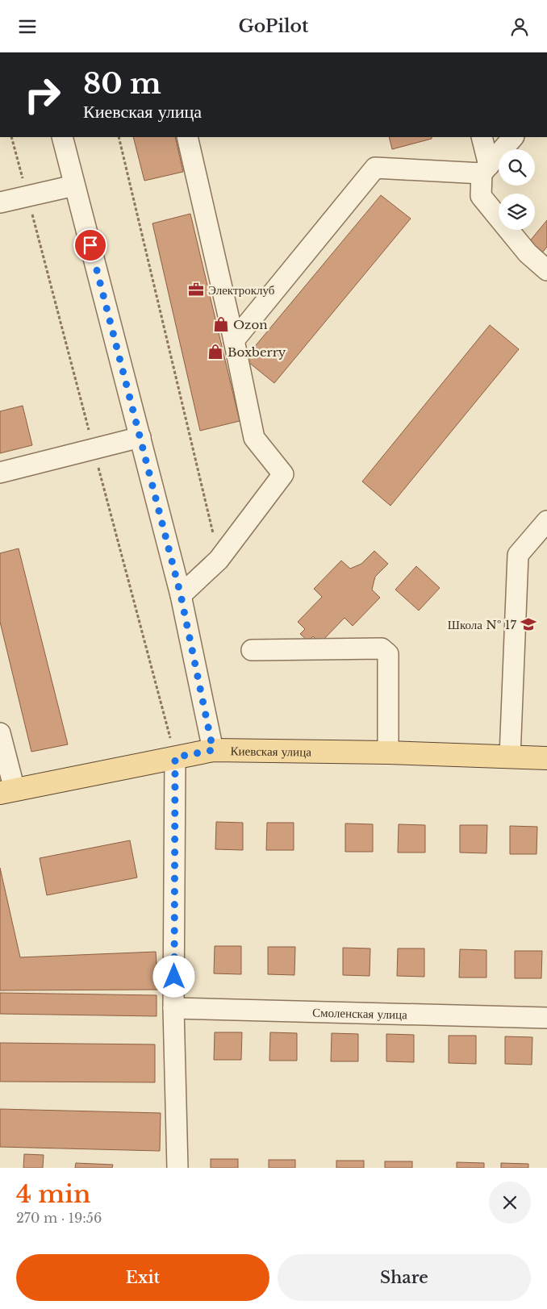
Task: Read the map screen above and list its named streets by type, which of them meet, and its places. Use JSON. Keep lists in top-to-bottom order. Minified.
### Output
{"streets":{"main road":["Киевская улица"],"street":["Смоленская улица"]},"places":{"office":["Электроклуб"],"shop":["Ozon","Boxberry"],"school or university":["Школа № 17"]},"page":{"header":"GoPilot","turn":["80 m","Киевская улица"],"heading":["4 min","270 m · 19:56"],"buttons":["Exit","Share"]}}
